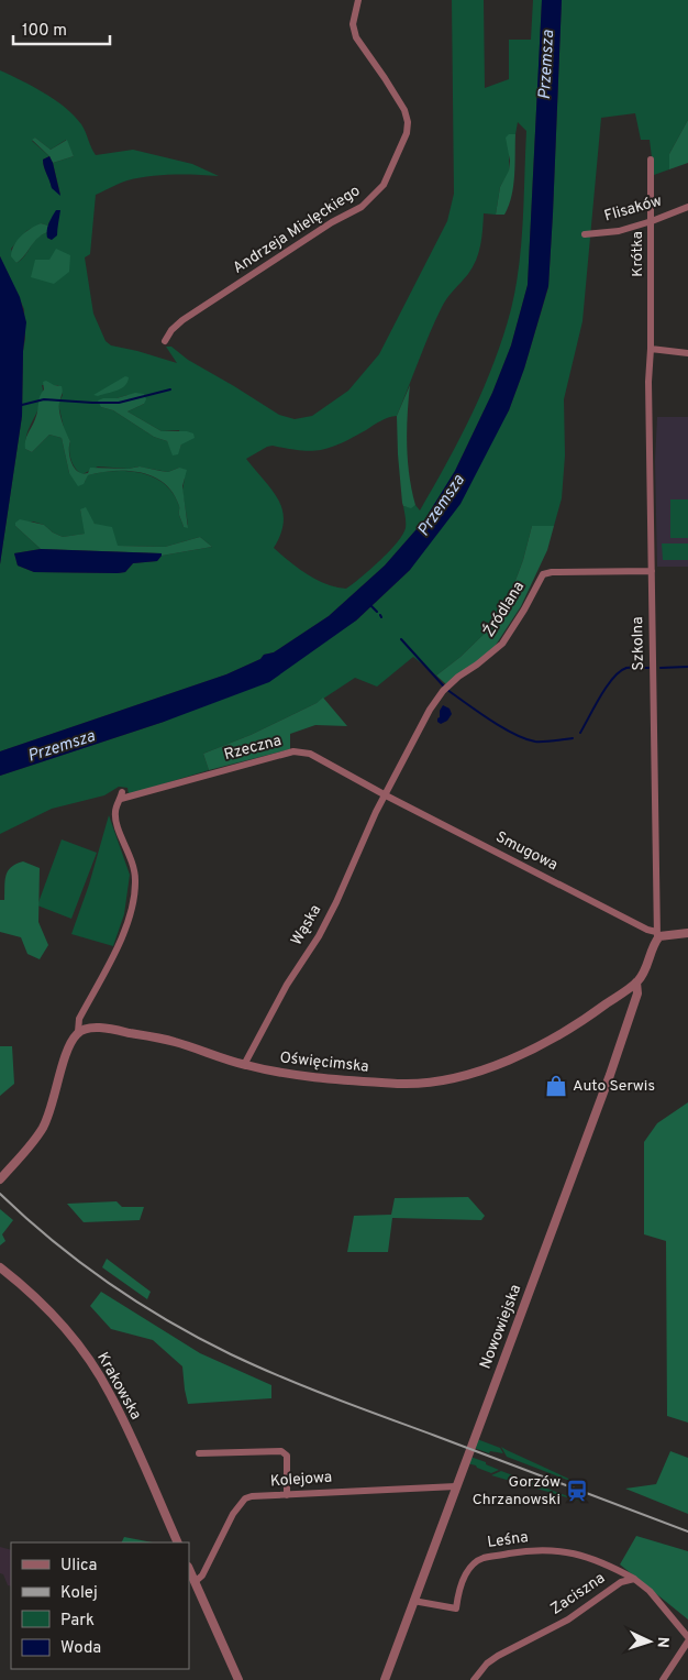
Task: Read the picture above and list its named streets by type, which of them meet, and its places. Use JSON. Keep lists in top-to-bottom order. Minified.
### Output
{"streets":{"street":["Flisaków","Andrzeja Mielęckiego","Krótka","Źródlana","Szkolna","Rzeczna","Smugowa","Wąska","Oświęcimska","Nowowiejska","Krakowska","Kolejowa","Leśna","Zaciszna"]},"crossings":[["Flisaków","Krótka"],["Krótka","Szkolna"],["Źródlana","Szkolna"],["Źródlana","Rzeczna"],["Źródlana","Smugowa"],["Źródlana","Wąska"],["Szkolna","Smugowa"],["Szkolna","Oświęcimska"],["Rzeczna","Smugowa"],["Rzeczna","Wąska"],["Rzeczna","Oświęcimska"],["Smugowa","Wąska"],["Smugowa","Oświęcimska"],["Wąska","Oświęcimska"],["Oświęcimska","Nowowiejska"],["Nowowiejska","Kolejowa"],["Nowowiejska","Leśna"],["Leśna","Zaciszna"]],"water":["Przemsza"],"places":{"shop":["Auto Serwis"],"station":["Gorzów Chrzanowski"]},"legend":["Ulica","Kolej","Park","Woda"],"scale_bar":"100 m","north":"right"}
